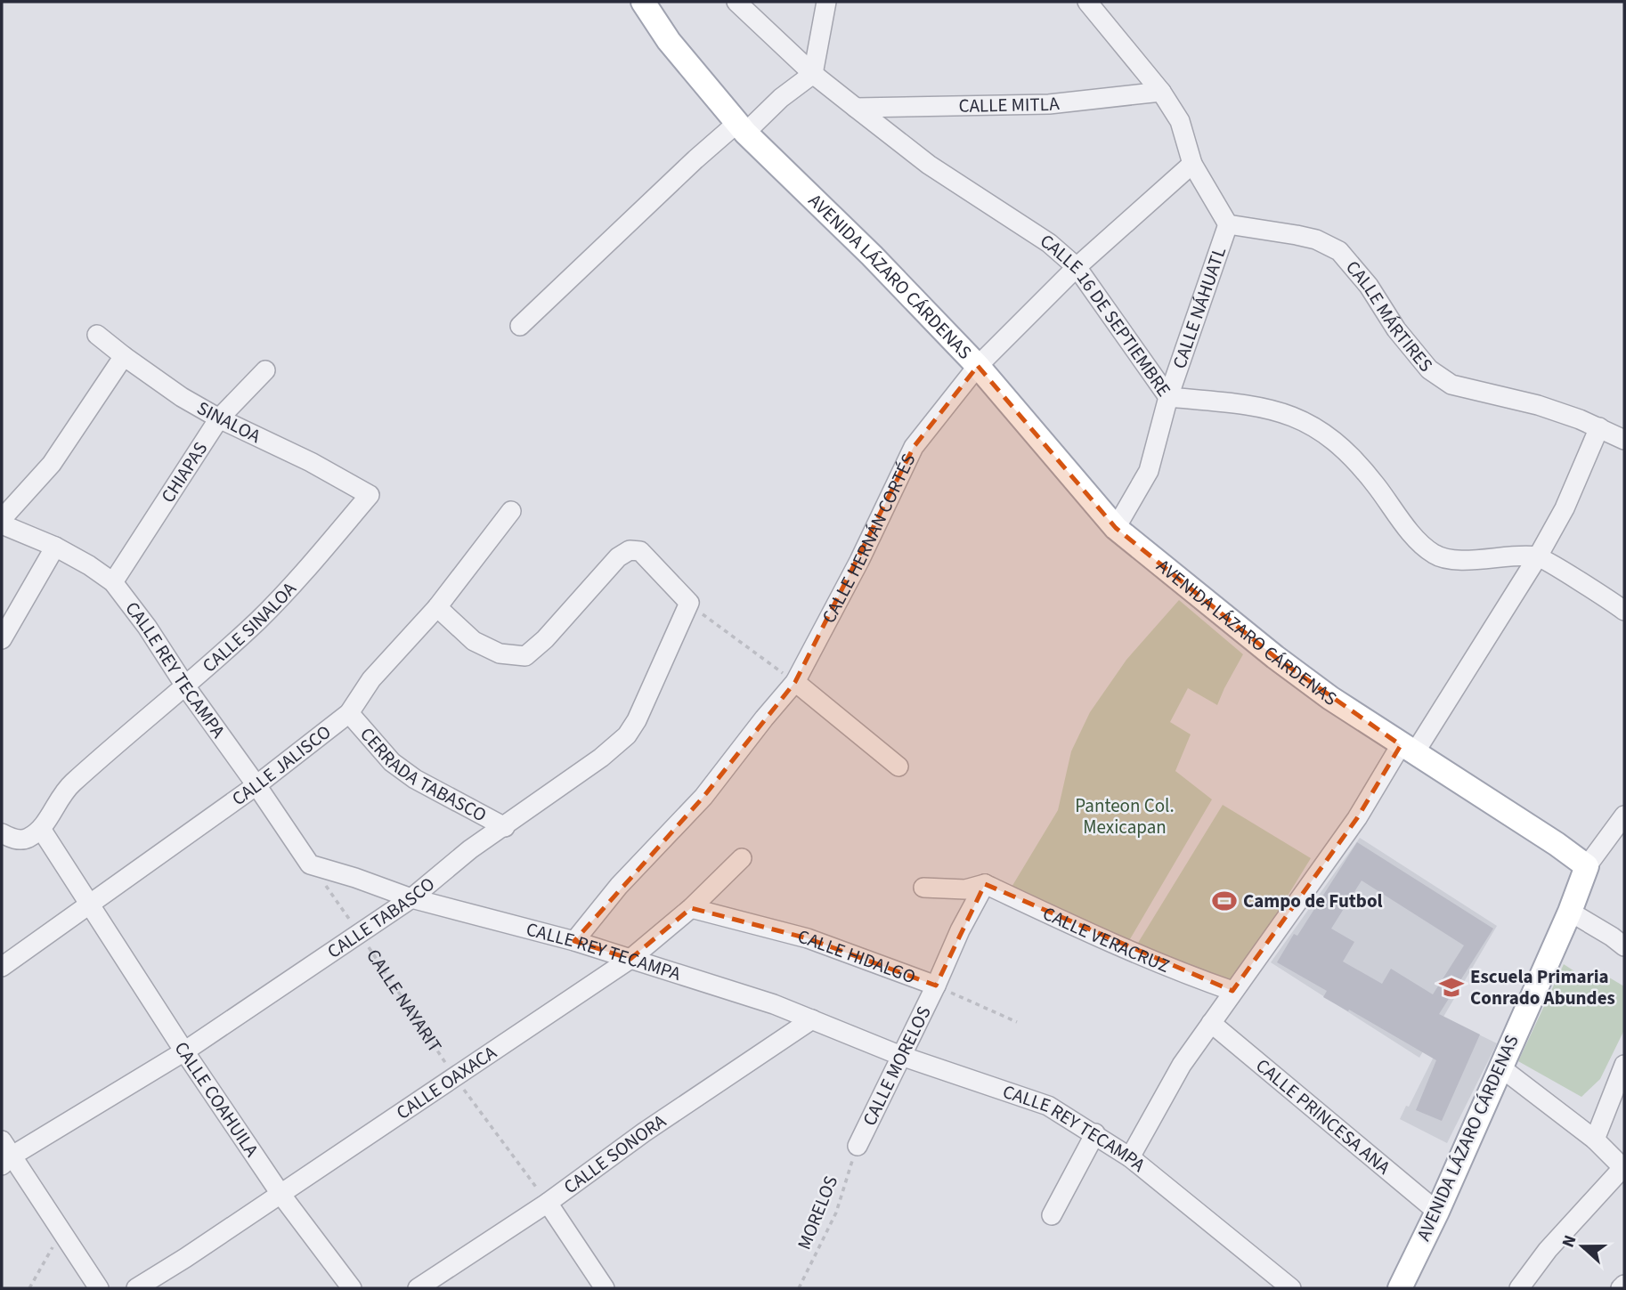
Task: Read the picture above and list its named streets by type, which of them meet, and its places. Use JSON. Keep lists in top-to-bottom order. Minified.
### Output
{"streets":{"main road":["AVENIDA LÁZARO CÁRDENAS"],"street":["CALLE MITLA","CALLE NÁHUATL","CALLE 16 DE SEPTIEMBRE","CALLE MÁRTIRES","SINALOA","CHIAPAS","CALLE HERNÁN CORTÉS","CALLE SINALOA","CALLE REY TECAMPA","CALLE JALISCO","CERRADA TABASCO","CALLE TABASCO","CALLE VERACRUZ","CALLE HIDALGO","CALLE MORELOS","CALLE OAXACA","CALLE COAHUILA","CALLE PRINCESA ANA","CALLE SONORA"],"path":["CALLE NAYARIT","MORELOS"]},"crossings":[["CALLE MITLA","CALLE 16 DE SEPTIEMBRE"],["AVENIDA LÁZARO CÁRDENAS","CALLE NÁHUATL"],["AVENIDA LÁZARO CÁRDENAS","CALLE HERNÁN CORTÉS"],["AVENIDA LÁZARO CÁRDENAS","CALLE PRINCESA ANA"],["CALLE NÁHUATL","CALLE 16 DE SEPTIEMBRE"],["CALLE NÁHUATL","CALLE MÁRTIRES"],["CALLE 16 DE SEPTIEMBRE","CALLE HERNÁN CORTÉS"],["SINALOA","CHIAPAS"],["SINALOA","CALLE SINALOA"],["CHIAPAS","CALLE REY TECAMPA"],["CALLE HERNÁN CORTÉS","CALLE REY TECAMPA"],["CALLE SINALOA","CALLE REY TECAMPA"],["CALLE REY TECAMPA","CALLE JALISCO"],["CALLE REY TECAMPA","CALLE TABASCO"],["CALLE REY TECAMPA","CALLE NAYARIT"],["CALLE REY TECAMPA","CALLE MORELOS"],["CALLE REY TECAMPA","CALLE OAXACA"],["CALLE REY TECAMPA","CALLE SONORA"],["CALLE JALISCO","CERRADA TABASCO"],["CALLE JALISCO","CALLE COAHUILA"],["CERRADA TABASCO","CALLE TABASCO"],["CALLE TABASCO","CALLE NAYARIT"],["CALLE TABASCO","CALLE COAHUILA"],["CALLE VERACRUZ","CALLE MORELOS"],["CALLE HIDALGO","CALLE MORELOS"],["CALLE HIDALGO","CALLE OAXACA"],["CALLE NAYARIT","CALLE OAXACA"],["CALLE NAYARIT","CALLE SONORA"],["CALLE MORELOS","MORELOS"],["CALLE OAXACA","CALLE COAHUILA"]],"parks":["Panteon Col. Mexicapan"],"places":{"sports":["Campo de Futbol"],"school or university":["Escuela Primaria Conrado Abundes"]},"north":"left"}
